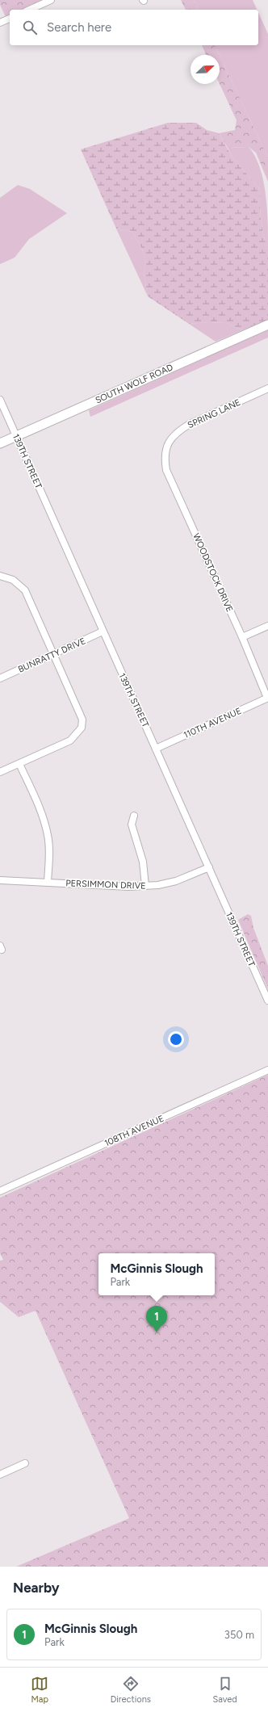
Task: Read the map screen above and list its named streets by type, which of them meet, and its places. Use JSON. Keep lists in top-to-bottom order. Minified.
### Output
{"streets":{"main road":["SOUTH WOLF ROAD"],"street":["SPRING LANE","139TH STREET","WOODSTOCK DRIVE","BUNRATTY DRIVE","110TH AVENUE","PERSIMMON DRIVE","108TH AVENUE"]},"crossings":[["SOUTH WOLF ROAD","139TH STREET"],["SPRING LANE","WOODSTOCK DRIVE"],["139TH STREET","BUNRATTY DRIVE"],["139TH STREET","110TH AVENUE"],["139TH STREET","PERSIMMON DRIVE"],["WOODSTOCK DRIVE","110TH AVENUE"]],"north":"top right","page":{"search":"Search here","popup":["McGinnis Slough","Park"],"pins":"1","heading":"Nearby","list":[{"mark":"1","name":"McGinnis Slough","note":"Park","value":"350 m"}],"nav":["Map","Directions","Saved"]}}
